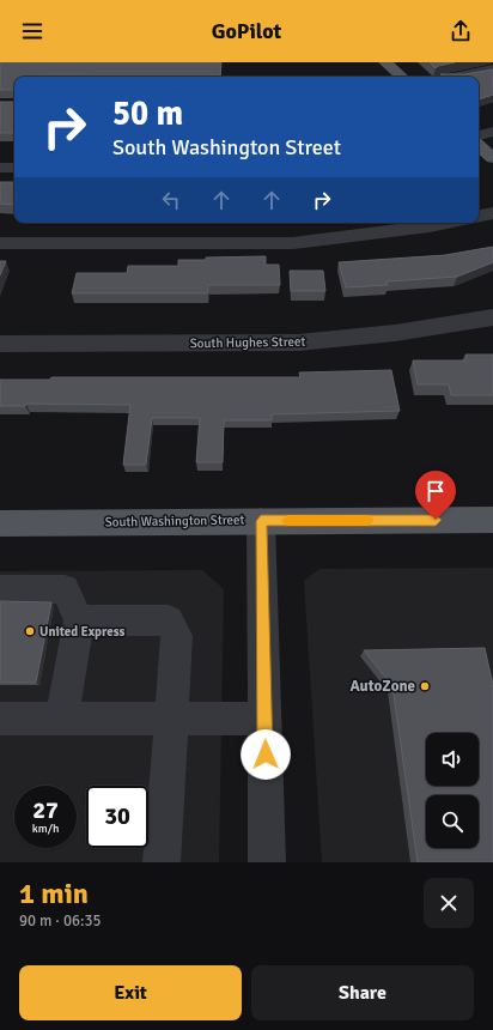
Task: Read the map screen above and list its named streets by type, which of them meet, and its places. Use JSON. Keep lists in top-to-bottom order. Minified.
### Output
{"streets":{"main road":["South Washington Street"],"street":["South Hughes Street"]},"places":["United Express","AutoZone"],"page":{"header":"GoPilot","turn":["50 m","South Washington Street"],"speed":"27 km/h","limit":"30","heading":["1 min","90 m · 06:35"],"buttons":["Exit","Share"]}}
